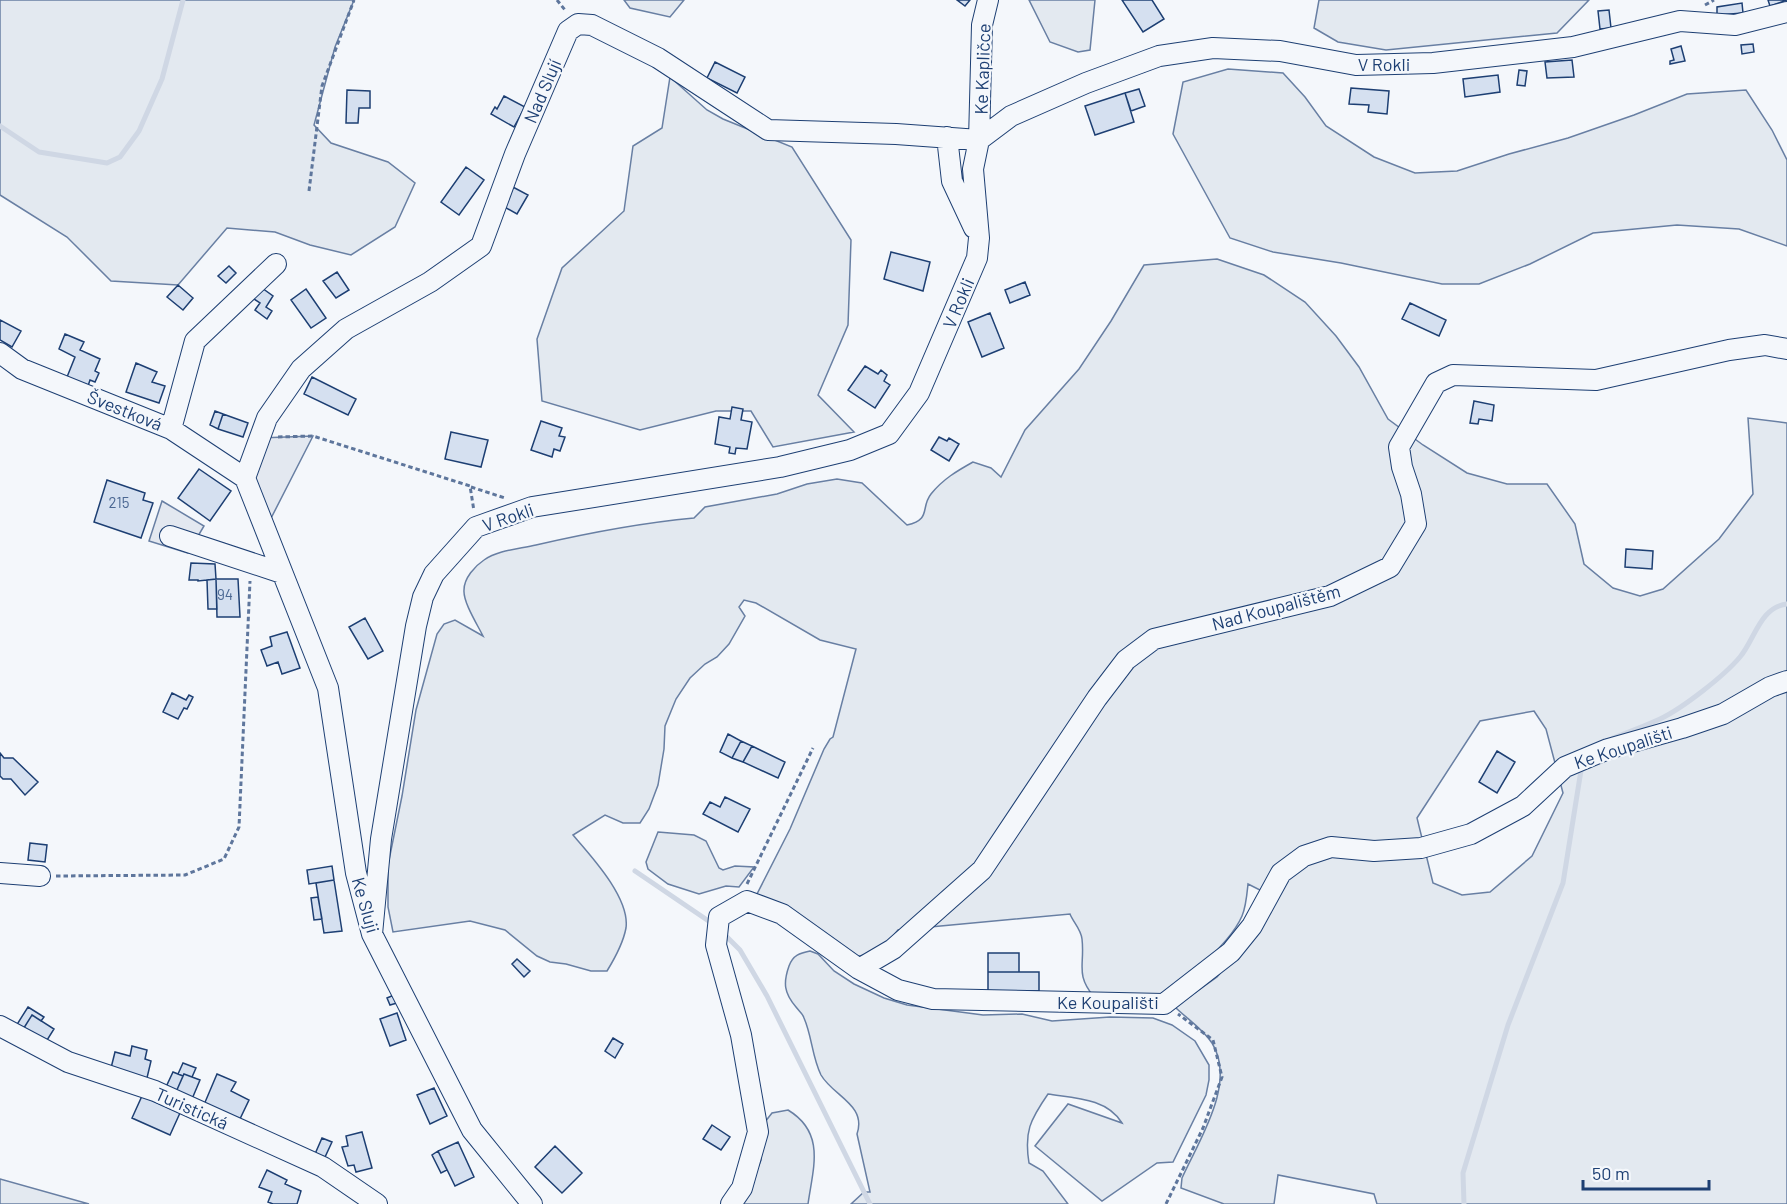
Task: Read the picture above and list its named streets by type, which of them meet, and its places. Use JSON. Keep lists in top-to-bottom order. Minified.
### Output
{"streets":{"street":["V Rokli","Ke Kapličce","Nad Slují","Švestková","Nad Koupalištěm","Ke Koupališti","Ke Sluji","Turistická"]},"crossings":[["V Rokli","Ke Kapličce"],["V Rokli","Nad Slují"],["V Rokli","Ke Sluji"],["Ke Kapličce","Nad Slují"],["Nad Slují","Švestková"],["Nad Slují","Ke Sluji"],["Švestková","Ke Sluji"],["Nad Koupalištěm","Ke Koupališti"]],"house_numbers":["215","94"],"scale_bar":"50 m"}
